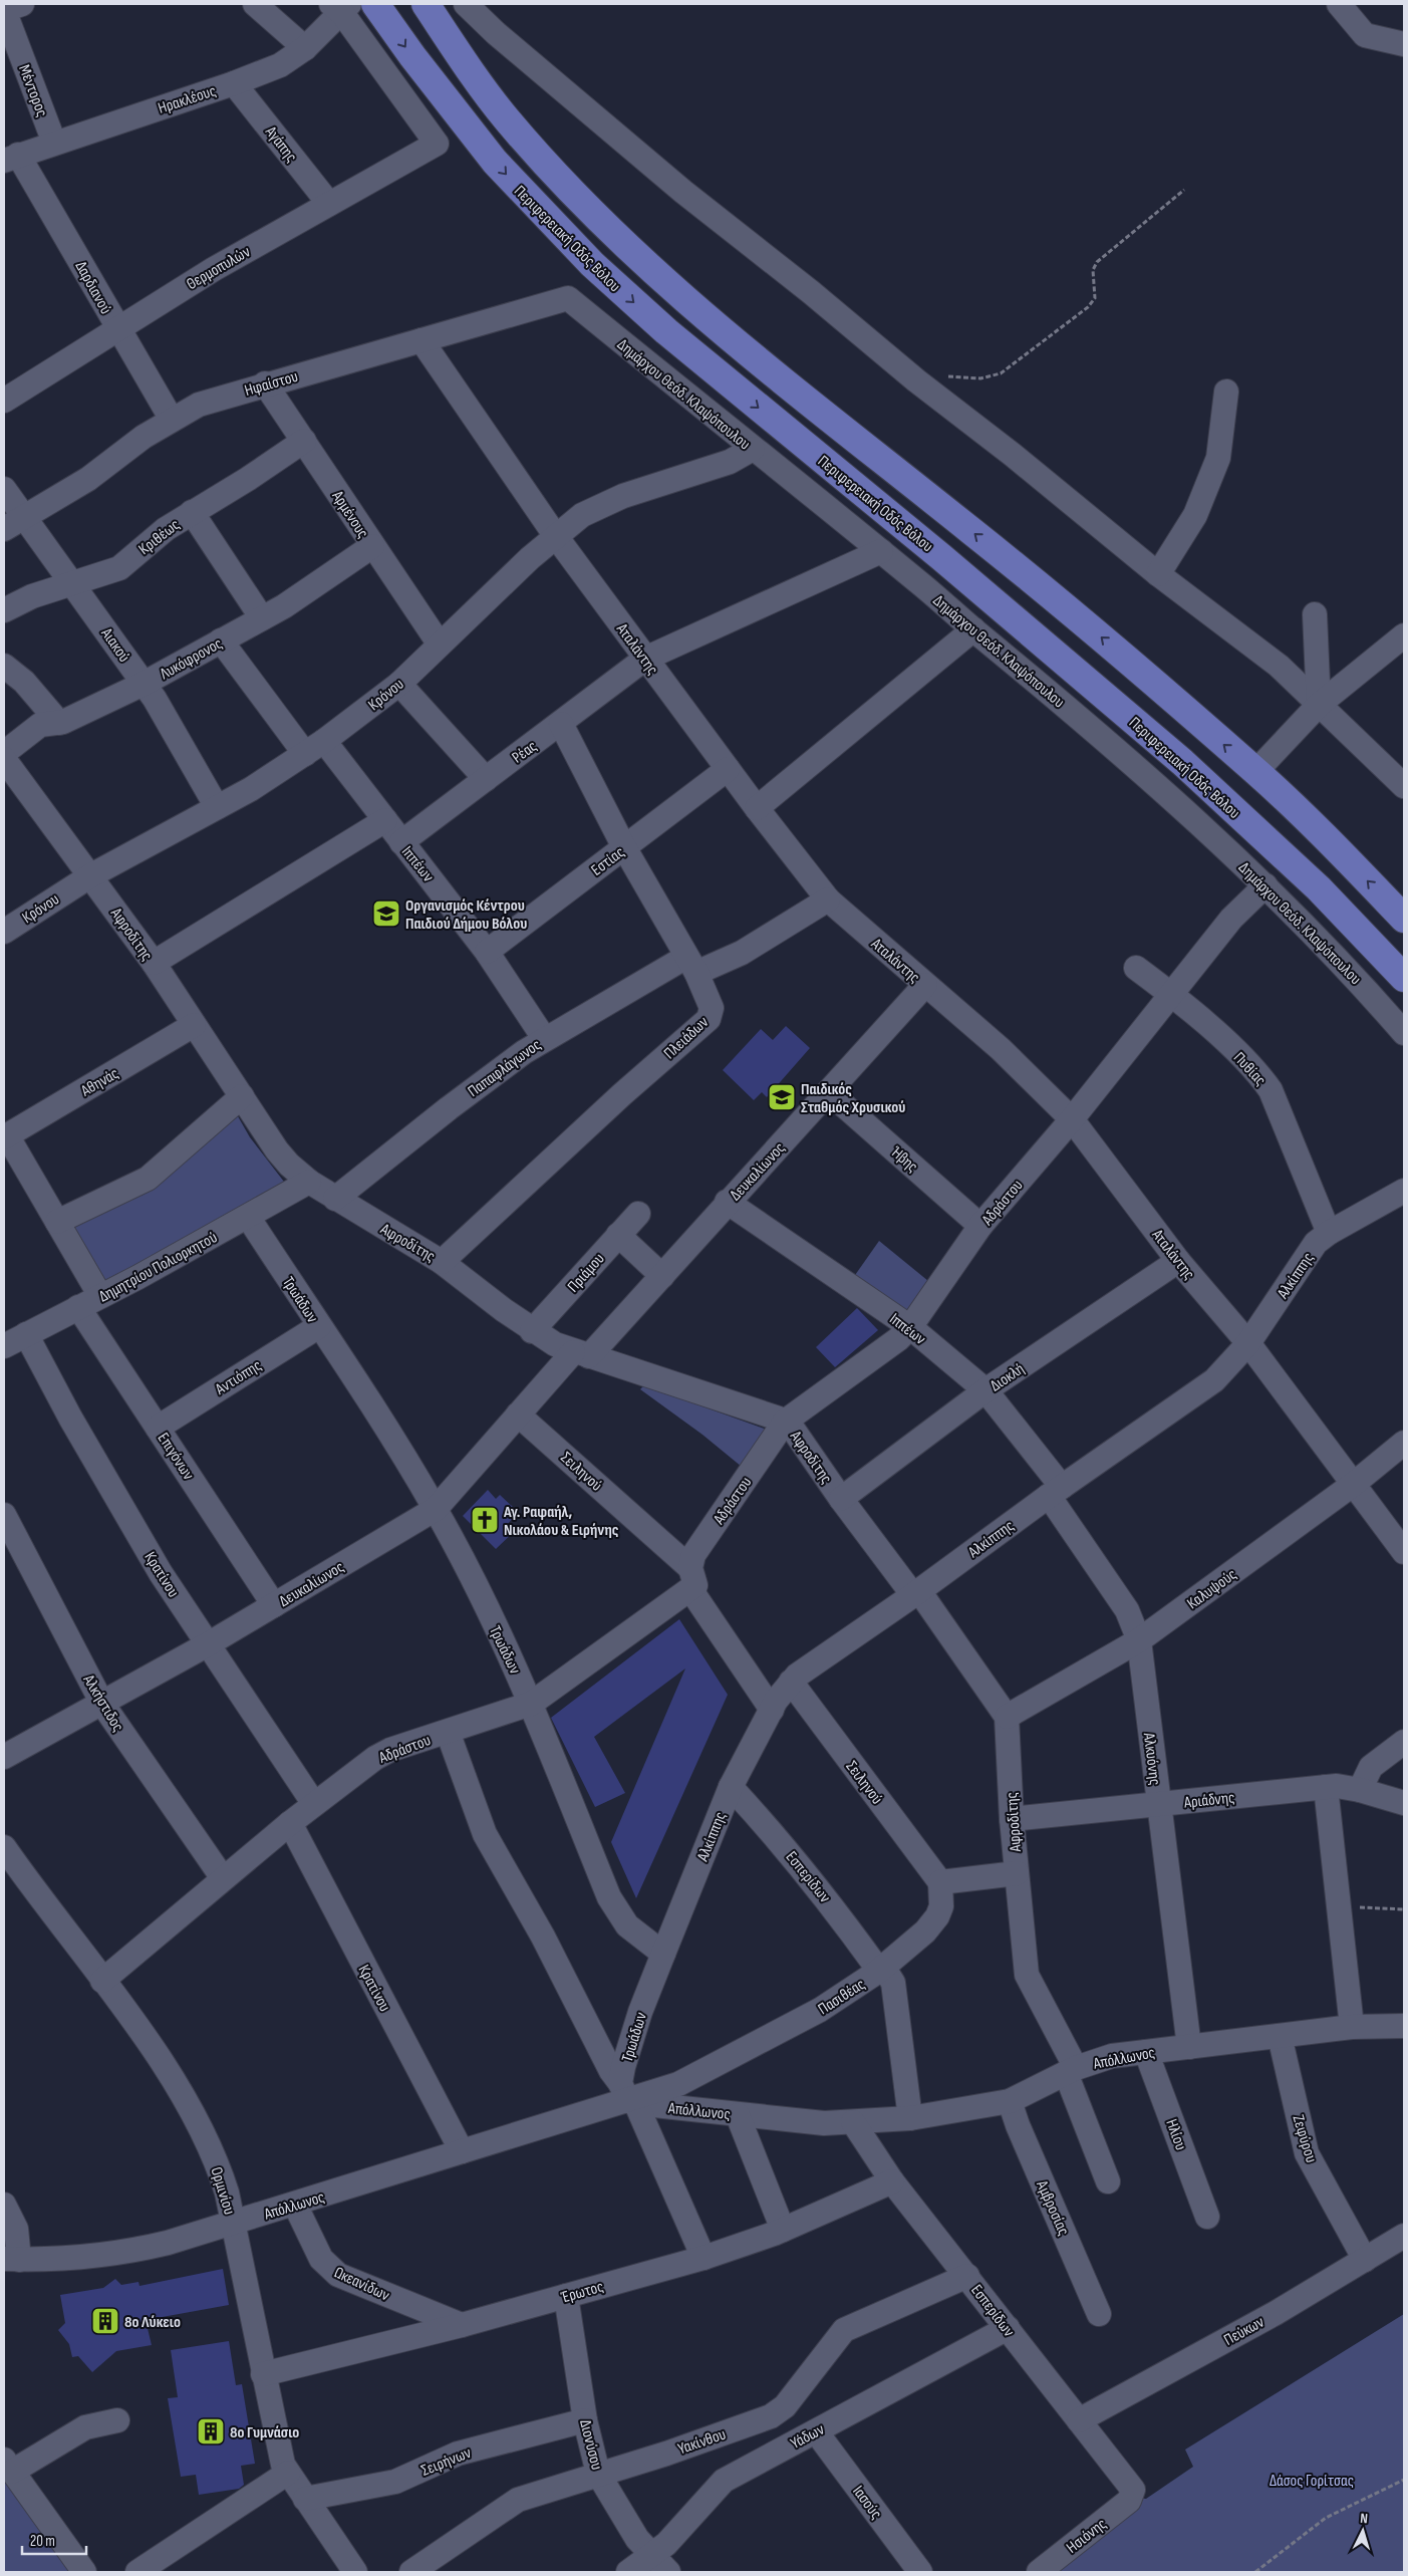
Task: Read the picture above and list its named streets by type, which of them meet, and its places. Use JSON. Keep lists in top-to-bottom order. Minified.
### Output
{"streets":{"main road":["Περιφερειακή Οδός Βόλου"],"street":["Μέντορος","Ηρακλέους","Αγάπης","Θερμοπυλών","Δαρδιανού","Ηφαίστου","Δημάρχου Θεόδ. Κλαψόπουλου","Αρμένους","Κριθέως","Αιακού","Αταλάντης","Λυκόφρoνος","Κρόνου","Ρέας","Εστίας","Ιππέων","Αφροδίτης","Πλειάδων","Παπαφλάγωνος","Πυθίας","Αθηνάς","Ήβης","Δευκαλίωνος","Αδράστου","Δημητρίου Πολιορκητού","Πριάμου","Αλκίππης","Τρωάδων","Αντιόπης","Διοκλή","Επιγόνων","Σειληνού","Κρατίνου","Καλυψούς","Αλκήστιδος","Αλκυόνης","Αριάδνης","Εσπερίδων","Πασιθέας","Απόλλωνος","Ηλίου","Ζεφύρου","Ορμινίου","Αμβροσίας","Ωκεανίδων","Έρωτος","Πεύκων","Υάδων","Υακίνθου","Διονύσου","Σειρήνων","Ιασούς","Ησιόνης"]},"crossings":[["Μέντορος","Ηρακλέους"],["Ηρακλέους","Αγάπης"],["Ηρακλέους","Θερμοπυλών"],["Ηρακλέους","Δαρδιανού"],["Αγάπης","Θερμοπυλών"],["Θερμοπυλών","Δαρδιανού"],["Δαρδιανού","Ηφαίστου"],["Ηφαίστου","Δημάρχου Θεόδ. Κλαψόπουλου"],["Ηφαίστου","Αρμένους"],["Ηφαίστου","Αιακού"],["Ηφαίστου","Αταλάντης"],["Δημάρχου Θεόδ. Κλαψόπουλου","Κρόνου"],["Δημάρχου Θεόδ. Κλαψόπουλου","Ρέας"],["Δημάρχου Θεόδ. Κλαψόπουλου","Αδράστου"],["Αρμένους","Κριθέως"],["Αρμένους","Λυκόφρoνος"],["Αρμένους","Κρόνου"],["Κριθέως","Αιακού"],["Αιακού","Λυκόφρoνος"],["Αιακού","Κρόνου"],["Αταλάντης","Κρόνου"],["Αταλάντης","Ρέας"],["Αταλάντης","Εστίας"],["Αταλάντης","Παπαφλάγωνος"],["Αταλάντης","Δευκαλίωνος"],["Αταλάντης","Αδράστου"],["Αταλάντης","Αλκίππης"],["Αταλάντης","Διοκλή"],["Αταλάντης","Καλυψούς"],["Κρόνου","Ιππέων"],["Κρόνου","Αφροδίτης"],["Ρέας","Ιππέων"],["Ρέας","Πλειάδων"],["Εστίας","Ιππέων"],["Εστίας","Πλειάδων"],["Ιππέων","Παπαφλάγωνος"],["Ιππέων","Δευκαλίωνος"],["Ιππέων","Αδράστου"],["Ιππέων","Αλκίππης"],["Ιππέων","Διοκλή"],["Ιππέων","Αλκυόνης"],["Αφροδίτης","Πλειάδων"],["Αφροδίτης","Παπαφλάγωνος"],["Αφροδίτης","Αθηνάς"],["Αφροδίτης","Δευκαλίωνος"],["Αφροδίτης","Αδράστου"],["Αφροδίτης","Δημητρίου Πολιορκητού"],["Αφροδίτης","Πριάμου"],["Αφροδίτης","Αλκίππης"],["Αφροδίτης","Διοκλή"],["Αφροδίτης","Καλυψούς"],["Αφροδίτης","Αριάδνης"],["Αφροδίτης","Απόλλωνος"],["Πλειάδων","Παπαφλάγωνος"],["Πυθίας","Αδράστου"],["Πυθίας","Αλκίππης"],["Ήβης","Δευκαλίωνος"],["Ήβης","Αδράστου"],["Δευκαλίωνος","Τρωάδων"],["Δευκαλίωνος","Επιγόνων"],["Δευκαλίωνος","Σειληνού"],["Δευκαλίωνος","Κρατίνου"],["Δευκαλίωνος","Αλκήστιδος"],["Αδράστου","Τρωάδων"],["Αδράστου","Σειληνού"],["Αδράστου","Κρατίνου"],["Αδράστου","Αλκήστιδος"],["Αδράστου","Ορμινίου"],["Δημητρίου Πολιορκητού","Τρωάδων"],["Δημητρίου Πολιορκητού","Επιγόνων"],["Δημητρίου Πολιορκητού","Κρατίνου"],["Αλκίππης","Τρωάδων"],["Αλκίππης","Σειληνού"],["Αλκίππης","Αλκυόνης"],["Αλκίππης","Εσπερίδων"],["Τρωάδων","Αντιόπης"],["Τρωάδων","Πασιθέας"],["Τρωάδων","Απόλλωνος"],["Αντιόπης","Επιγόνων"],["Σειληνού","Πασιθέας"],["Κρατίνου","Απόλλωνος"],["Καλυψούς","Αλκυόνης"],["Αλκυόνης","Αριάδνης"],["Αλκυόνης","Απόλλωνος"],["Εσπερίδων","Πασιθέας"],["Εσπερίδων","Απόλλωνος"],["Εσπερίδων","Έρωτος"],["Εσπερίδων","Πεύκων"],["Εσπερίδων","Υάδων"],["Εσπερίδων","Υακίνθου"],["Εσπερίδων","Ησιόνης"],["Πασιθέας","Απόλλωνος"],["Απόλλωνος","Ηλίου"],["Απόλλωνος","Ζεφύρου"],["Απόλλωνος","Ορμινίου"],["Απόλλωνος","Αμβροσίας"],["Απόλλωνος","Ωκεανίδων"],["Ζεφύρου","Πεύκων"],["Ορμινίου","Έρωτος"],["Ορμινίου","Σειρήνων"],["Ωκεανίδων","Έρωτος"],["Έρωτος","Διονύσου"],["Υάδων","Διονύσου"],["Υάδων","Ιασούς"],["Υακίνθου","Διονύσου"],["Διονύσου","Σειρήνων"]],"parks":["Δάσος Γορίτσας"],"places":{"school or university":["Οργανισμός Κέντρου Παιδιού Δήμου Βόλου","Παιδικός Σταθμός Χρυσικού"],"church":["Αγ. Ραφαήλ, Νικολάου & Ειρήνης"],"building":["8ο Λύκειο","8ο Γυμνάσιο"]},"scale_bar":"20 m","north":"top"}
